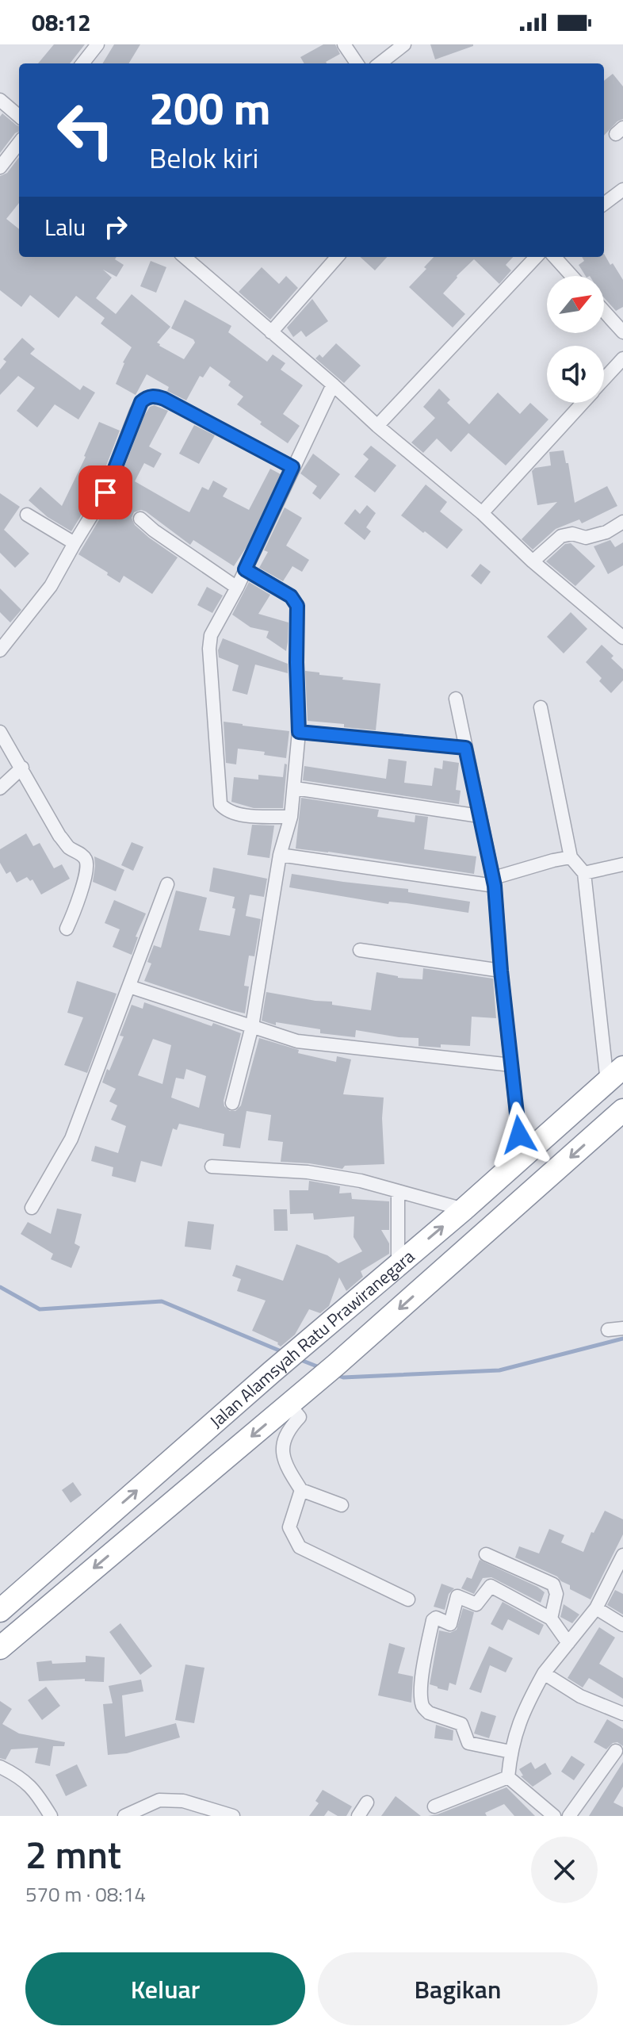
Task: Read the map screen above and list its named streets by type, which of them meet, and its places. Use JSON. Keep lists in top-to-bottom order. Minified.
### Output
{"streets":{"highway":["Jalan Alamsyah Ratu Prawiranegara"]},"north":"top right","page":{"status":"08:12","turn":["200 m","Belok kiri"],"then":"Lalu","heading":["2 mnt","570 m · 08:14"],"buttons":["Keluar","Bagikan"]}}
